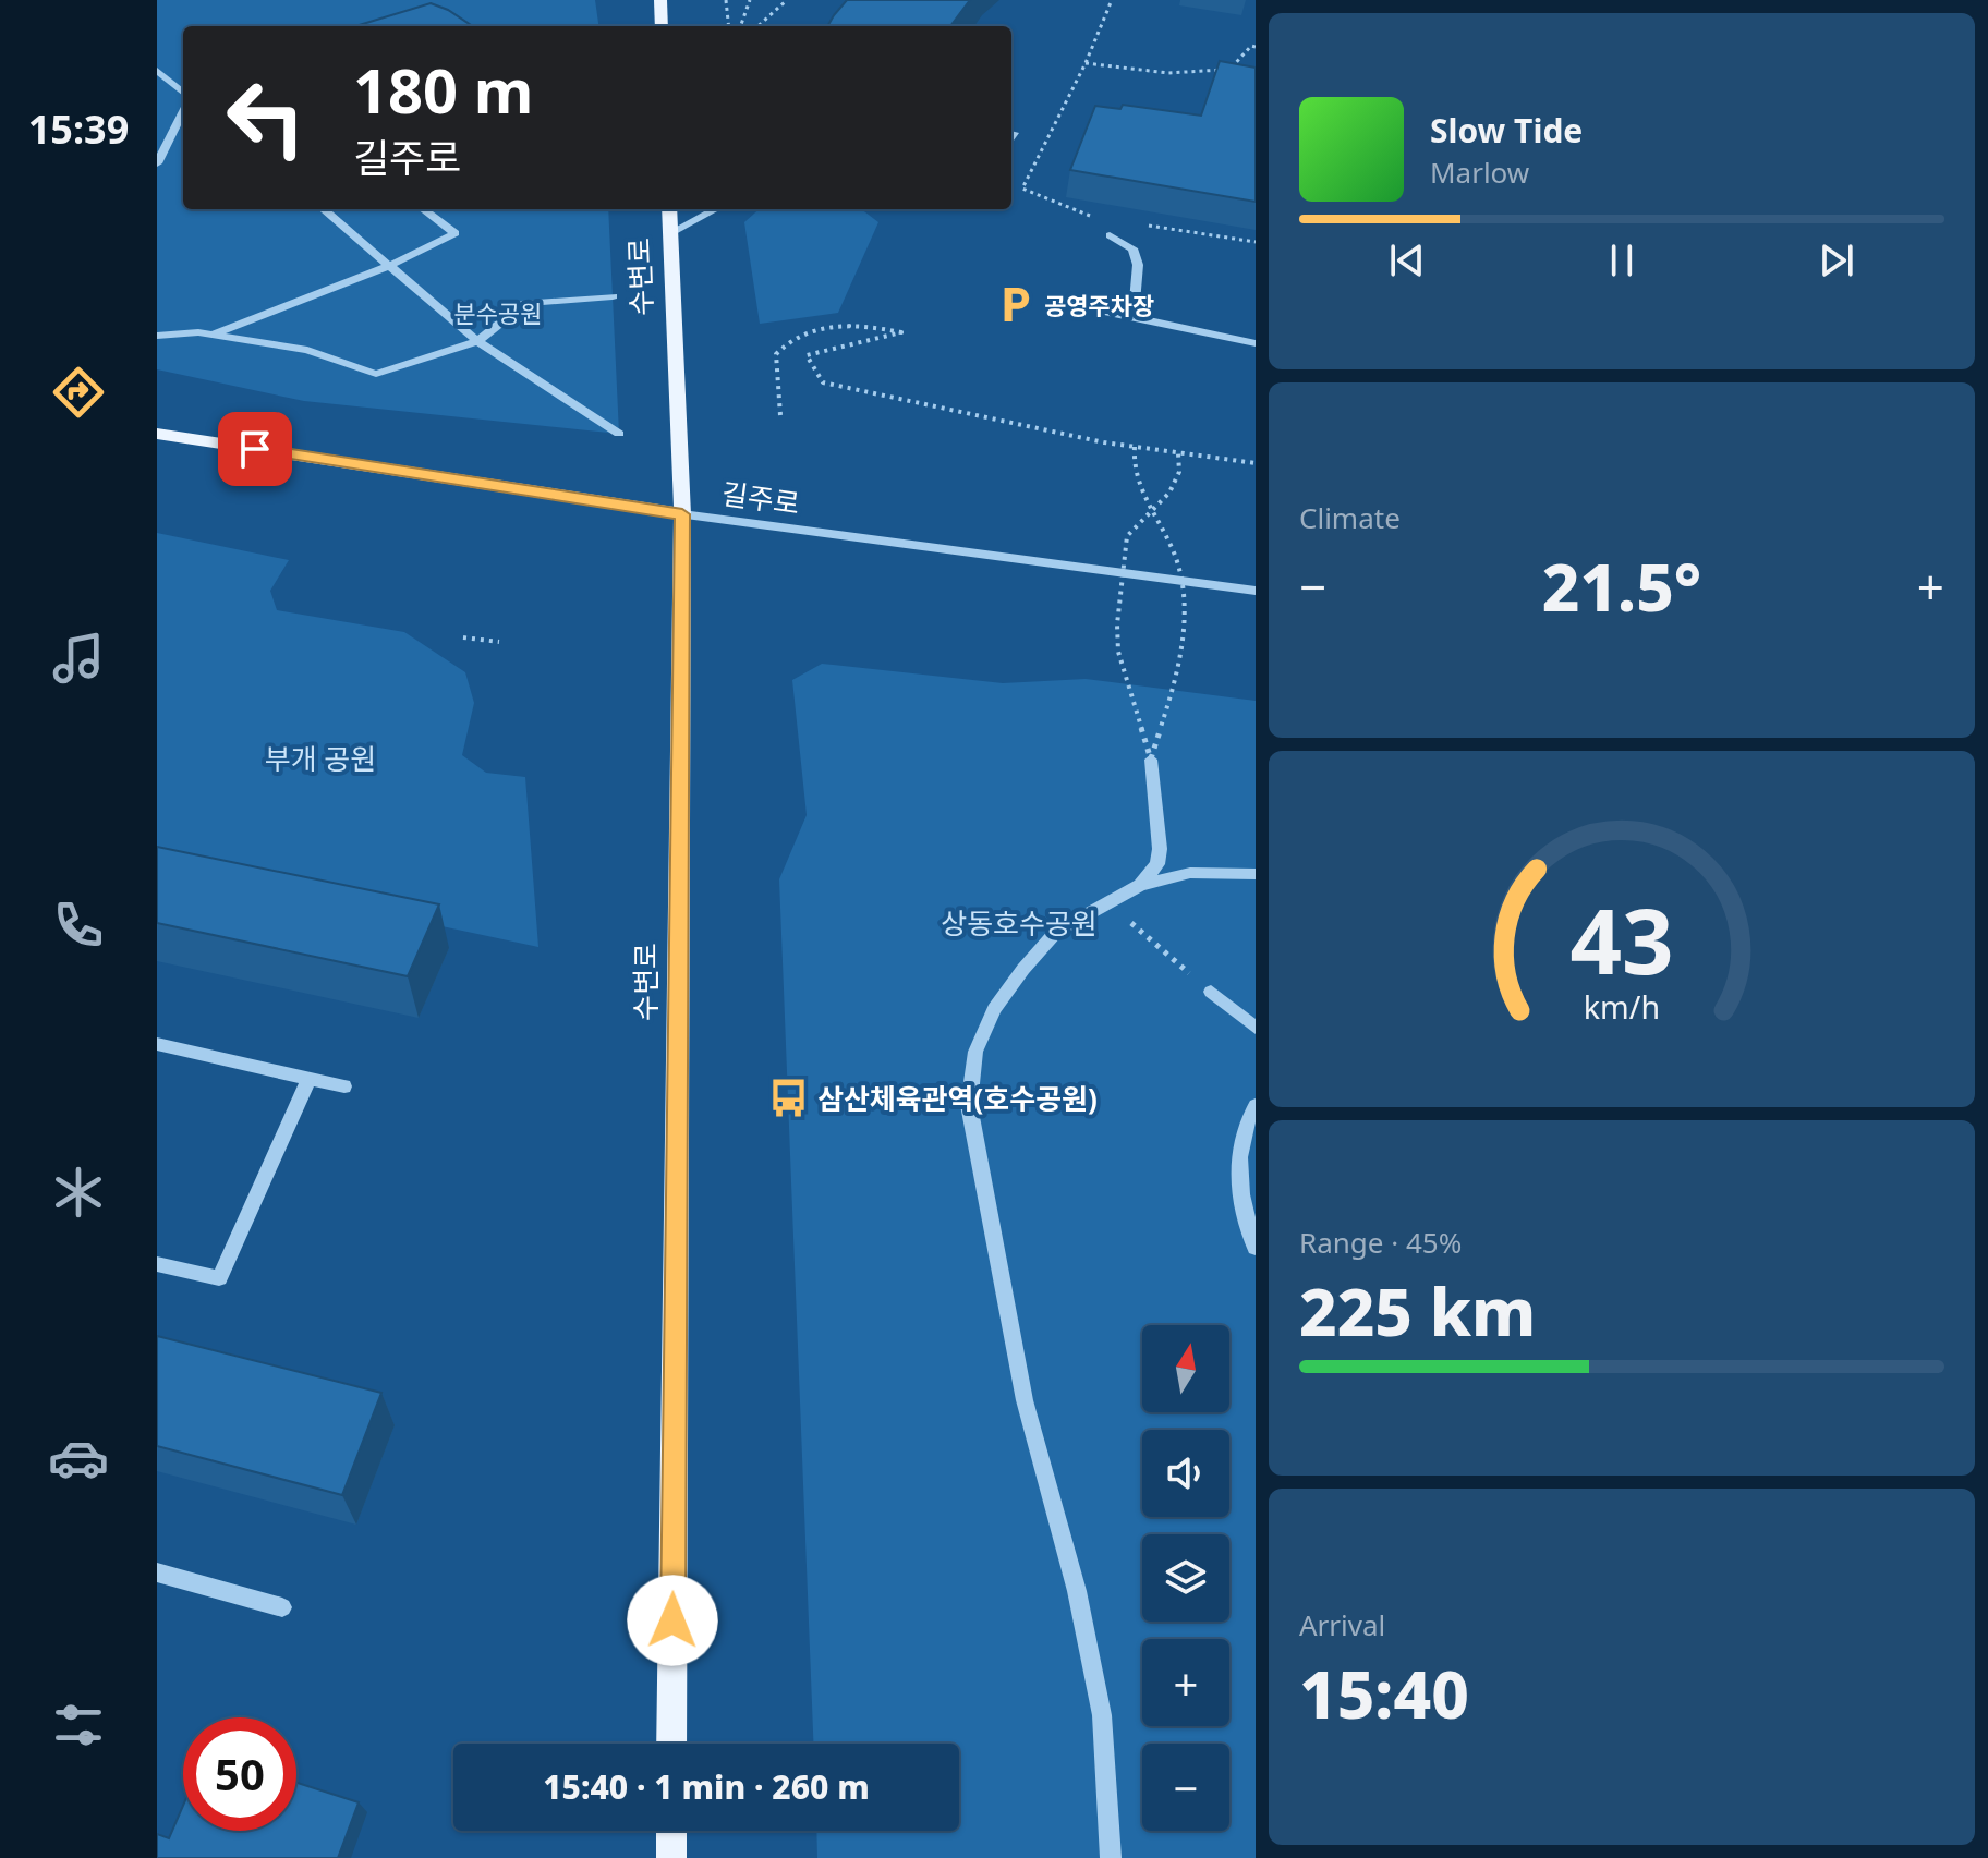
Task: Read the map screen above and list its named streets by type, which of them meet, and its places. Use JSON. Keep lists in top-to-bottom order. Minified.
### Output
{"streets":{"main road":["수변로","길주로"]},"crossings":[["수변로","길주로"]],"parks":["분수공원","부개 공원","상동호수공원"],"places":{"parking":["공영주차장"],"bus stop":["삼산체육관역(호수공원)"]},"north":"top","page":{"tabs":"15:39","turn":["180 m","길주로"],"song":["Slow Tide","Marlow"],"tile":["Climate",["Range · 45%","225 km"],["Arrival","15:40"]],"heat":["−","21.5°","+"],"map_buttons":["+","−"],"limit":"50","trip":"15:40 · 1 min · 260 m","gauge":["43","km/h"]}}
